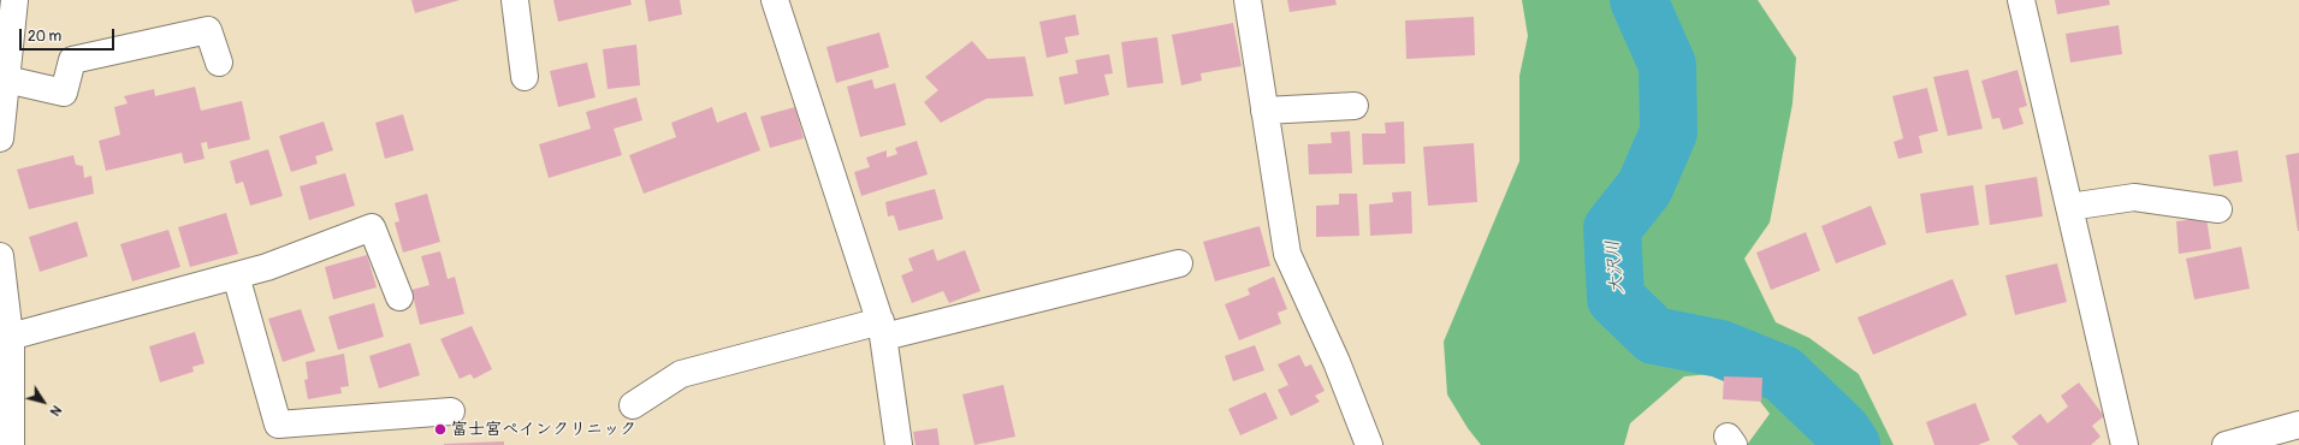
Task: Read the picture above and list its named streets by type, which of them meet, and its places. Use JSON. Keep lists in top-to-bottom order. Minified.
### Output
{"water":["大沢川"],"places":["富士宮ペインクリニック"],"scale_bar":"20 m","north":"bottom right"}
